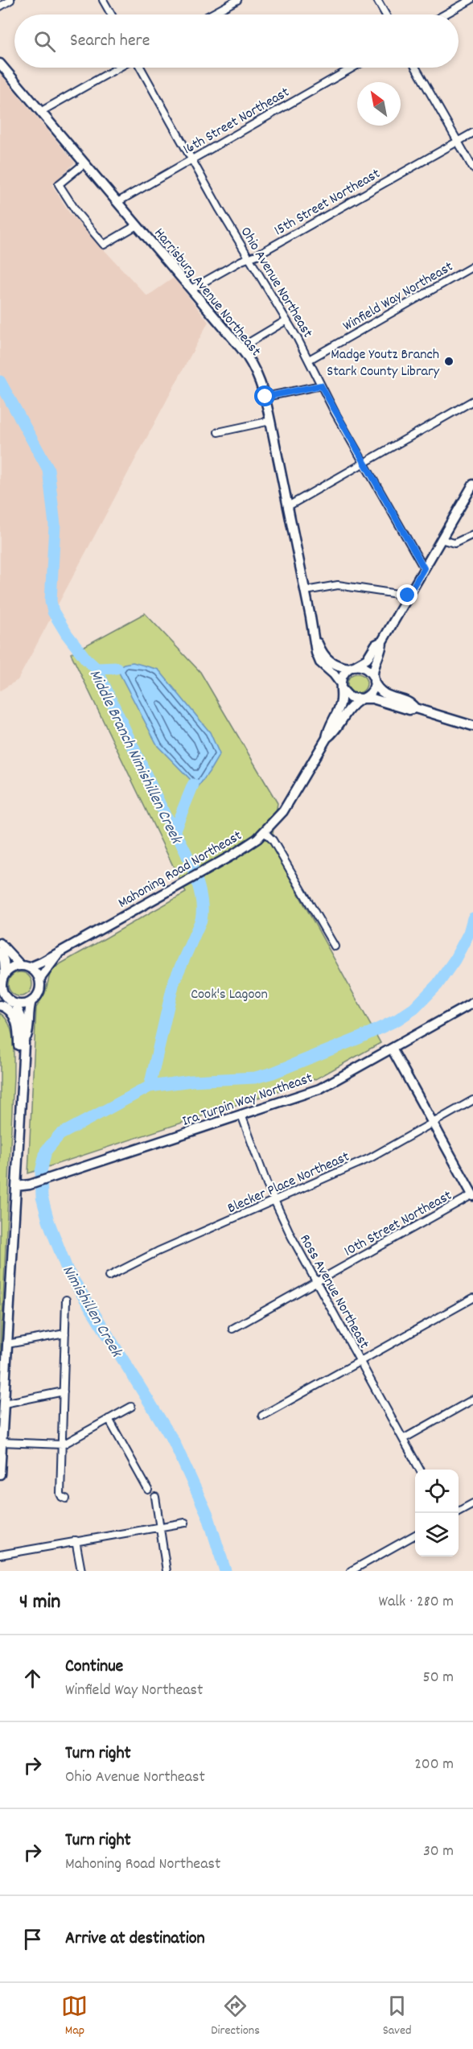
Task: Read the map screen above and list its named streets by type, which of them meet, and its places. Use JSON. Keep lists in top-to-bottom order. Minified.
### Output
{"streets":{"street":["16th Street Northeast","15th Street Northeast","Ohio Avenue Northeast","Harrisburg Avenue Northeast","Winfield Way Northeast","Mahoning Road Northeast","Ira Turpin Way Northeast","Blecker Place Northeast","10th Street Northeast","Ross Avenue Northeast"]},"crossings":[["16th Street Northeast","Ohio Avenue Northeast"],["16th Street Northeast","Harrisburg Avenue Northeast"],["15th Street Northeast","Ohio Avenue Northeast"],["15th Street Northeast","Harrisburg Avenue Northeast"],["Ohio Avenue Northeast","Winfield Way Northeast"],["Harrisburg Avenue Northeast","Mahoning Road Northeast"],["Ira Turpin Way Northeast","Ross Avenue Northeast"],["Blecker Place Northeast","Ross Avenue Northeast"],["10th Street Northeast","Ross Avenue Northeast"]],"water":["Middle Branch Nimishillen Creek","Nimishillen Creek"],"parks":["Cook's Lagoon"],"places":["Madge Youtz Branch Stark County Library"],"north":"top left","page":{"search":"Search here","heading":["4 min","Walk · 280 m"],"list":[["Continue","Winfield Way Northeast","50 m"],["Turn right","Ohio Avenue Northeast","200 m"],["Turn right","Mahoning Road Northeast","30 m"],"Arrive at destination"],"nav":["Map","Directions","Saved"]}}
